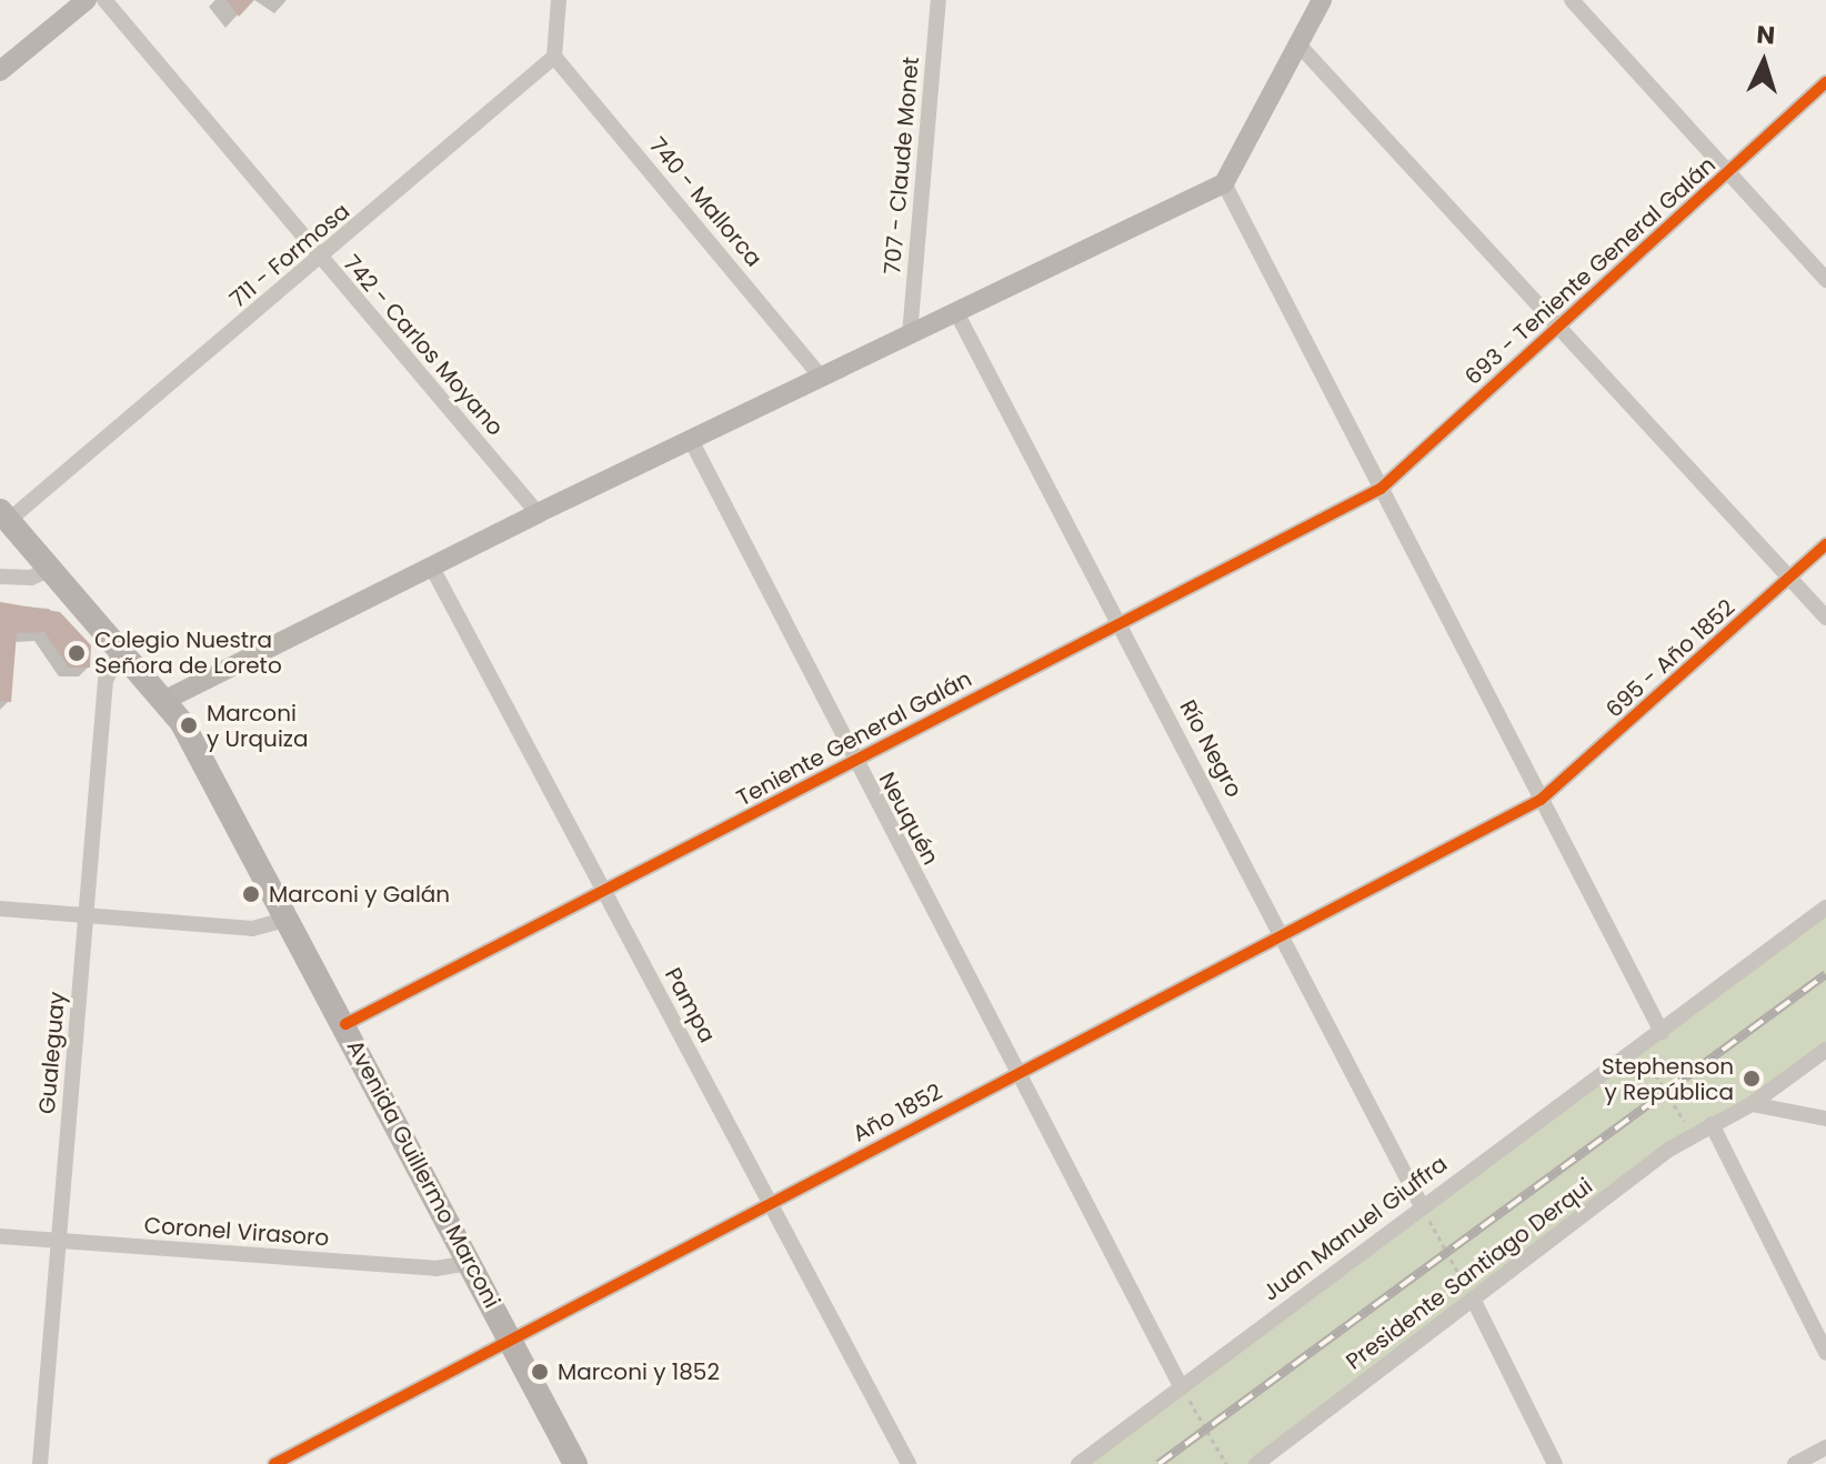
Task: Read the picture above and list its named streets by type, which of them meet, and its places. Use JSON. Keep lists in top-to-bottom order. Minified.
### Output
{"streets":{"main road":["Avenida Guillermo Marconi"],"street":["707 - Claude Monet","740 - Mallorca","711 - Formosa","693 - Teniente General Galán","742 - Carlos Moyano","695 - Año 1852","Teniente General Galán","Río Negro","Neuquén","Pampa","Gualeguay","Año 1852","Juan Manuel Giuffra","Coronel Virasoro","Presidente Santiago Derqui"]},"crossings":[["740 - Mallorca","711 - Formosa"],["711 - Formosa","742 - Carlos Moyano"],["711 - Formosa","Avenida Guillermo Marconi"],["693 - Teniente General Galán","Teniente General Galán"],["695 - Año 1852","Año 1852"],["Teniente General Galán","Río Negro"],["Teniente General Galán","Neuquén"],["Teniente General Galán","Pampa"],["Teniente General Galán","Avenida Guillermo Marconi"],["Río Negro","Año 1852"],["Río Negro","Juan Manuel Giuffra"],["Neuquén","Año 1852"],["Neuquén","Juan Manuel Giuffra"],["Pampa","Año 1852"],["Gualeguay","Avenida Guillermo Marconi"],["Gualeguay","Coronel Virasoro"],["Año 1852","Avenida Guillermo Marconi"],["Avenida Guillermo Marconi","Coronel Virasoro"]],"places":["Colegio Nuestra Señora de Loreto","Marconi y Urquiza","Marconi y Galán","Stephenson y República","Marconi y 1852"],"north":"top"}
